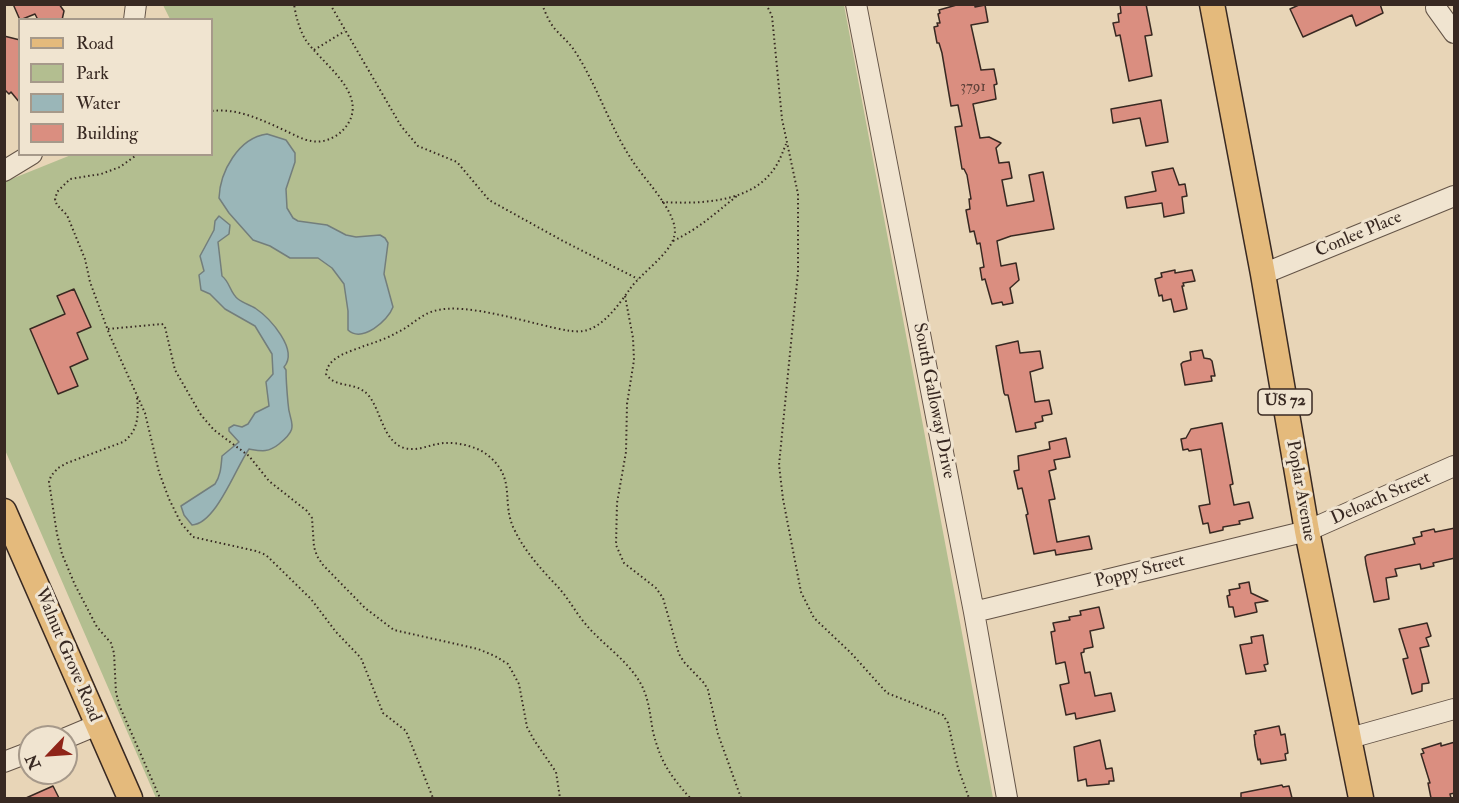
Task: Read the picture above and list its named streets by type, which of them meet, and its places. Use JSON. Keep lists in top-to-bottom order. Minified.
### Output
{"streets":{"main road":["US 72","Poplar Avenue","Walnut Grove Road"],"street":["Conlee Place","South Galloway Drive","Deloach Street","Poppy Street"]},"crossings":[["Conlee Place","Poplar Avenue"],["South Galloway Drive","Poppy Street"],["Poplar Avenue","Deloach Street"],["Poplar Avenue","Poppy Street"],["Deloach Street","Poppy Street"]],"house_numbers":["3791"],"legend":["Road","Park","Water","Building"],"north":"bottom left"}
